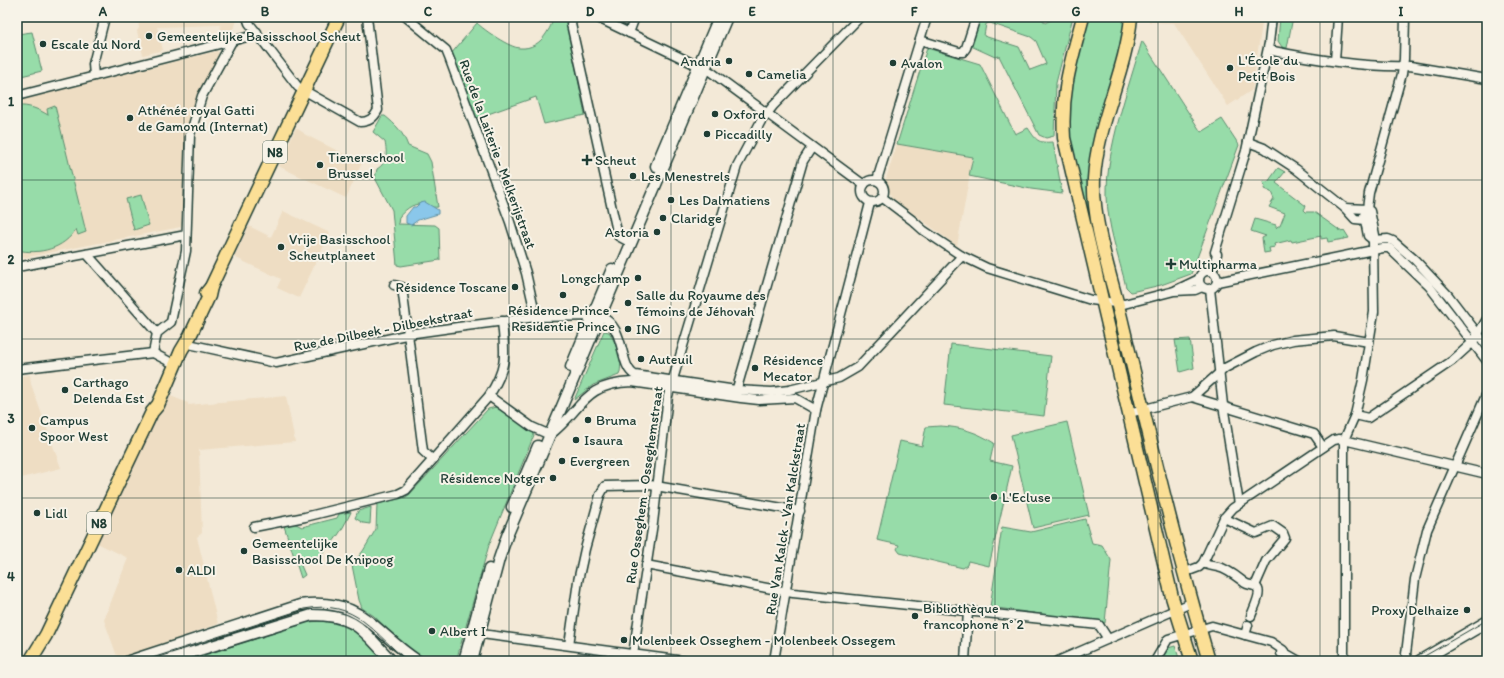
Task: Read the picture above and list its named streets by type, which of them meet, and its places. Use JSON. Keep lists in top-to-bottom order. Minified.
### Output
{"streets":{"main road":["N8"],"street":["Rue de la Laiterie - Melkerijstraat","Rue de Dilbeek - Dilbeekstraat","Rue Osseghem - Osseghemstraat","Rue Van Kalck - Van Kalckstraat"]},"crossings":[["N8","Rue de Dilbeek - Dilbeekstraat"],["Rue de la Laiterie - Melkerijstraat","Rue de Dilbeek - Dilbeekstraat"]],"places":{"other":["Gemeentelijke Basisschool Scheut","Escale du Nord","Andria","Avalon","L'École du Petit Bois","Camelia","Oxford","Athénée royal Gatti de Gamond (Internat)","Piccadilly","Tienerschool Brussel","Les Menestrels","Les Dalmatiens","Claridge","Astoria","Vrije Basisschool Scheutplaneet","Longchamp","Résidence Toscane","Résidence Prince - Residentie Prince","Salle du Royaume des Témoins de Jéhovah","ING","Auteuil","Résidence Mecator","Carthago Delenda Est","Bruma","Campus Spoor West","Isaura","Evergreen","Résidence Notger","L'Ecluse","Lidl","Gemeentelijke Basisschool De Knipoog","ALDI","Proxy Delhaize","Bibliothèque francophone n° 2","Albert I","Molenbeek Osseghem - Molenbeek Ossegem"],"health":["Scheut","Multipharma"]},"grid":{"columns":["A","B","C","D","E","F","G","H","I"],"rows":["1","2","3","4"]}}
